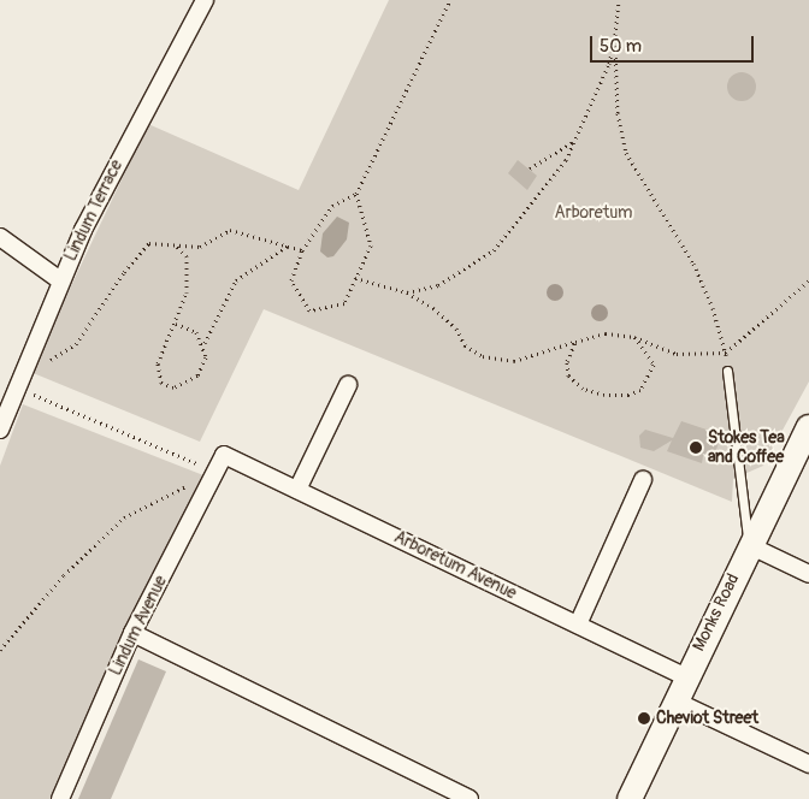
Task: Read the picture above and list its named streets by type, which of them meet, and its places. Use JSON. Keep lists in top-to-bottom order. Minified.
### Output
{"streets":{"main road":["Monks Road"],"street":["Lindum Terrace","Arboretum Avenue","Lindum Avenue"]},"crossings":[["Arboretum Avenue","Monks Road"],["Arboretum Avenue","Lindum Avenue"]],"parks":["Arboretum"],"places":["Stokes Tea and Coffee","Cheviot Street"],"scale_bar":"50 m"}
